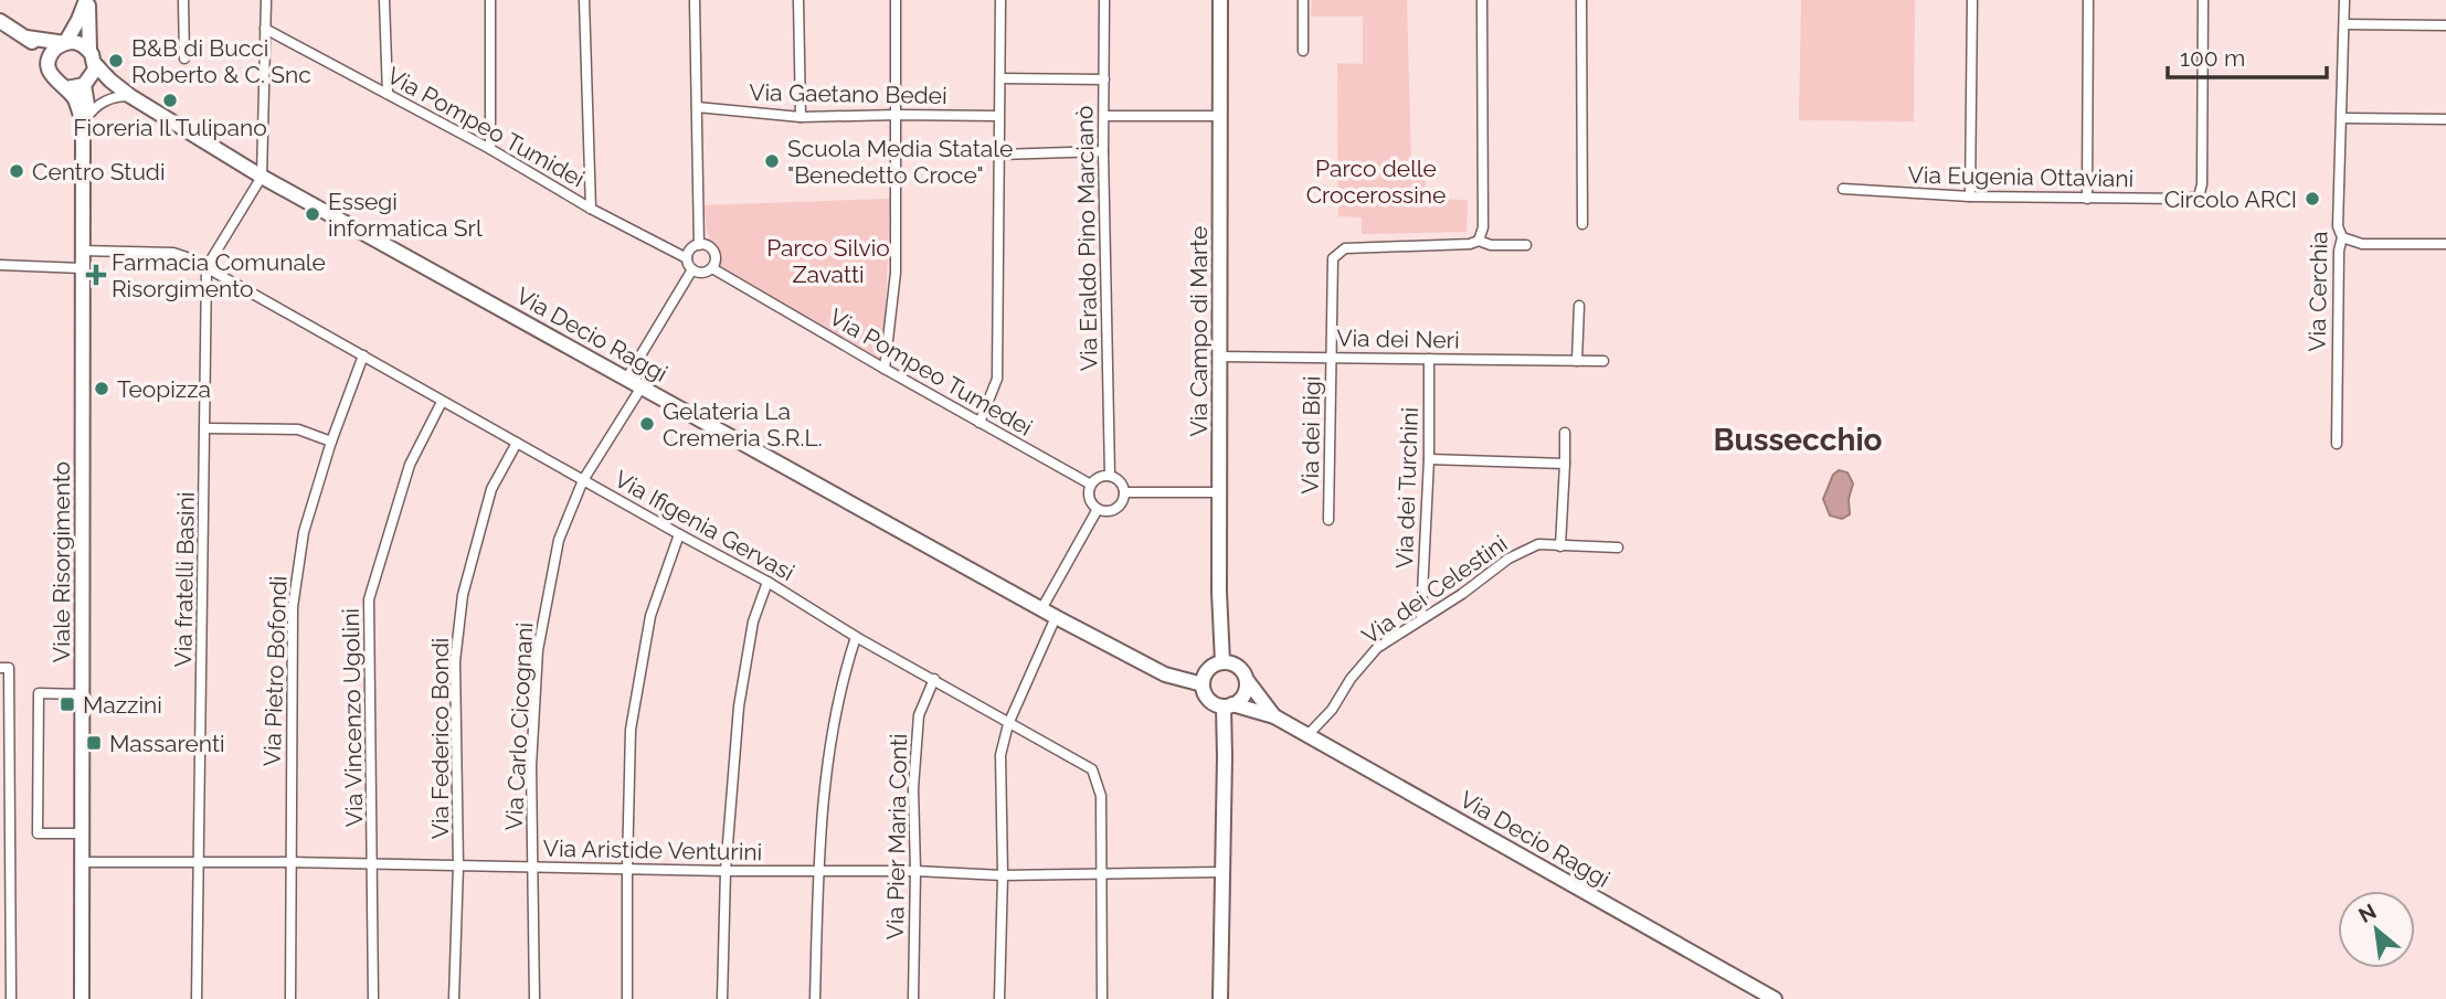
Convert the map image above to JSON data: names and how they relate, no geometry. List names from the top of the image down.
{
  "streets": {
    "main road": ["Via Campo di Marte", "Via Decio Raggi", "Viale Risorgimento"],
    "street": [
      "Via Gaetano Bedei",
      "Via Pompeo Tumidei",
      "Via Eugenia Ottaviani",
      "Via Eraldo Pino Marcianò",
      "Via Cerchia",
      "Via dei Neri",
      "Via Pompeo Tumedei",
      "Via dei Bigi",
      "Via dei Turchini",
      "Via Ifigenia Gervasi",
      "Via fratelli Basini",
      "Via dei Celestini",
      "Via Pietro Bofondi",
      "Via Vincenzo Ugolini",
      "Via Carlo Cicognani",
      "Via Federico Bondi",
      "Via Pier Maria Conti",
      "Via Aristide Venturini"
    ]
  },
  "crossings": [
    ["Via Pompeo Tumidei", "Via Pompeo Tumedei"],
    ["Via Eraldo Pino Marcianò", "Via Pompeo Tumedei"],
    ["Via Campo di Marte", "Via Decio Raggi"],
    ["Via Campo di Marte", "Via dei Neri"],
    ["Via Decio Raggi", "Viale Risorgimento"],
    ["Via Decio Raggi", "Via dei Celestini"],
    ["Via Decio Raggi", "Via Carlo Cicognani"],
    ["Via dei Neri", "Via dei Bigi"],
    ["Via dei Neri", "Via dei Turchini"],
    ["Via dei Turchini", "Via dei Celestini"],
    ["Via Ifigenia Gervasi", "Viale Risorgimento"],
    ["Via Ifigenia Gervasi", "Via fratelli Basini"],
    ["Via Ifigenia Gervasi", "Via Pietro Bofondi"],
    ["Via Ifigenia Gervasi", "Via Vincenzo Ugolini"],
    ["Via Ifigenia Gervasi", "Via Carlo Cicognani"],
    ["Via Ifigenia Gervasi", "Via Federico Bondi"],
    ["Via Ifigenia Gervasi", "Via Pier Maria Conti"],
    ["Via Ifigenia Gervasi", "Via Aristide Venturini"],
    ["Viale Risorgimento", "Via Aristide Venturini"],
    ["Via fratelli Basini", "Via Aristide Venturini"],
    ["Via Pietro Bofondi", "Via Aristide Venturini"],
    ["Via Vincenzo Ugolini", "Via Aristide Venturini"],
    ["Via Carlo Cicognani", "Via Aristide Venturini"],
    ["Via Federico Bondi", "Via Aristide Venturini"],
    ["Via Pier Maria Conti", "Via Aristide Venturini"]
  ],
  "districts": ["Bussecchio"],
  "parks": ["Parco delle Crocerossine", "Parco Silvio Zavatti"],
  "places": {
    "other": [
      "B&B di Bucci Roberto & C. Snc",
      "Fioreria Il Tulipano",
      "Scuola Media Statale \"Benedetto Croce\"",
      "Centro Studi",
      "Circolo ARCI",
      "Essegi informatica Srl",
      "Teopizza",
      "Gelateria La Cremeria S.R.L."
    ],
    "health": ["Farmacia Comunale Risorgimento"],
    "transit": ["Mazzini", "Massarenti"]
  },
  "scale_bar": "100 m",
  "north": "top left"
}
